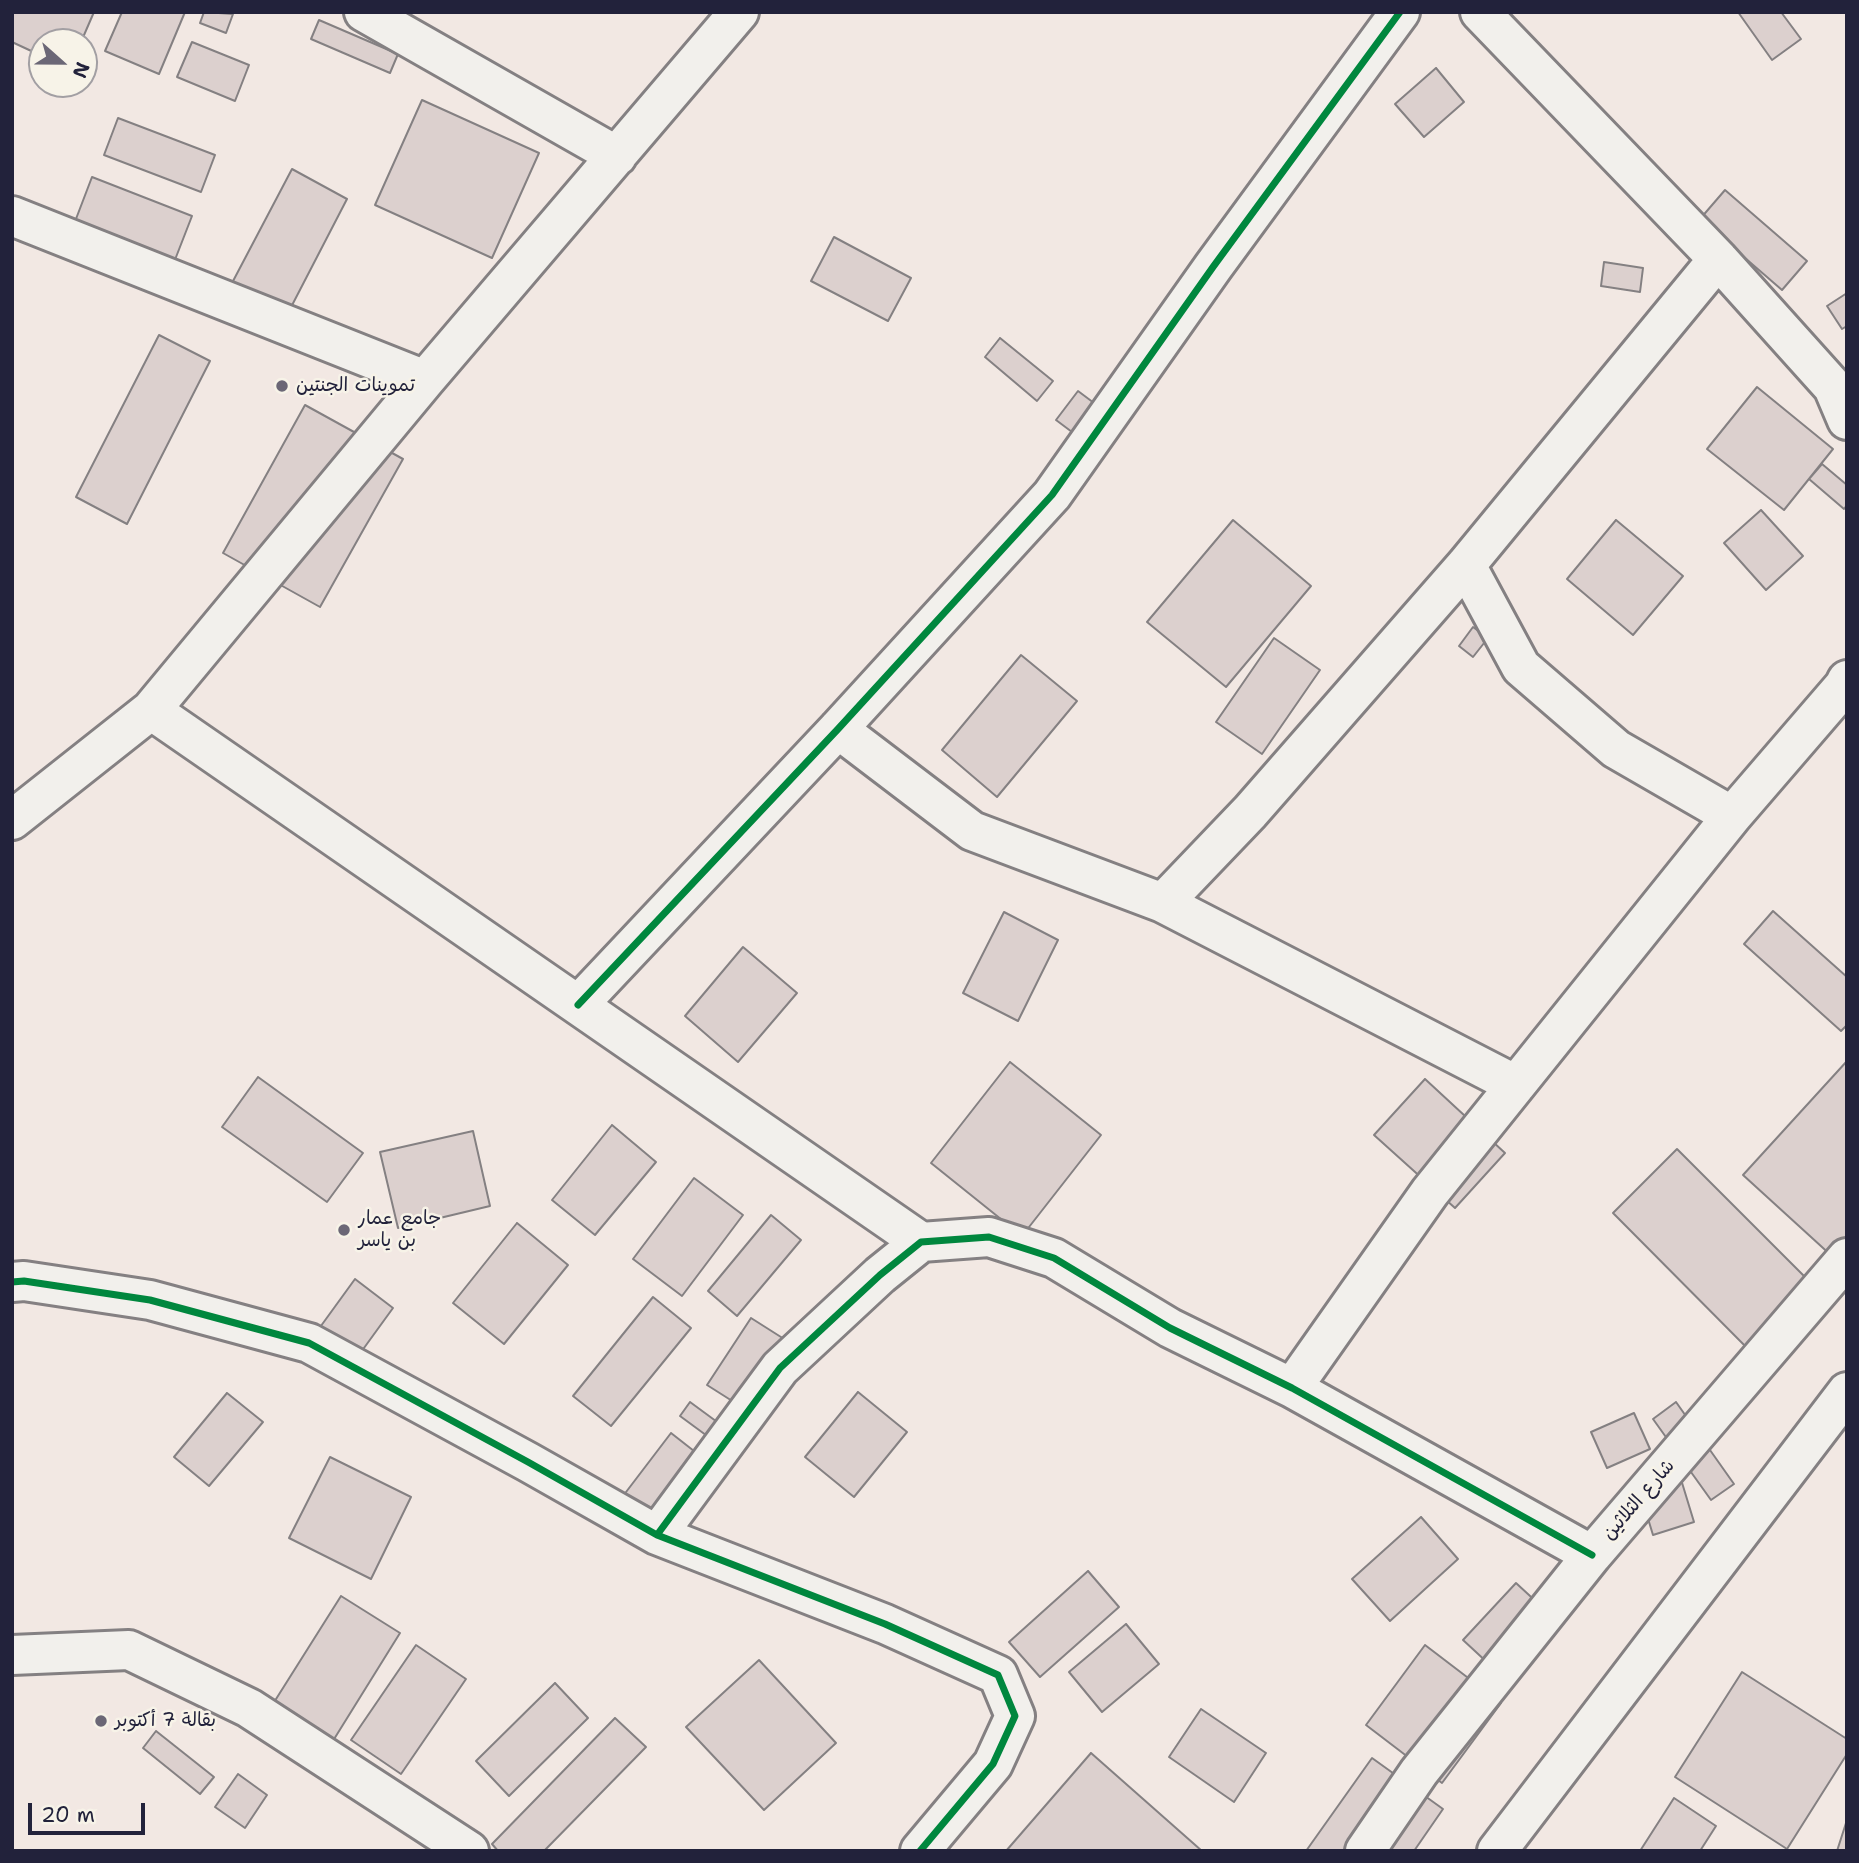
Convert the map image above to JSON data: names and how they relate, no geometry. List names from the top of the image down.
{
  "streets": {
    "street": ["شارع الثلاثين"]
  },
  "places": ["تموينات الجنتين", "جامع عمار بن ياسر", "بقالة 7 أكتوبر"],
  "scale_bar": "20 m",
  "north": "right"
}
